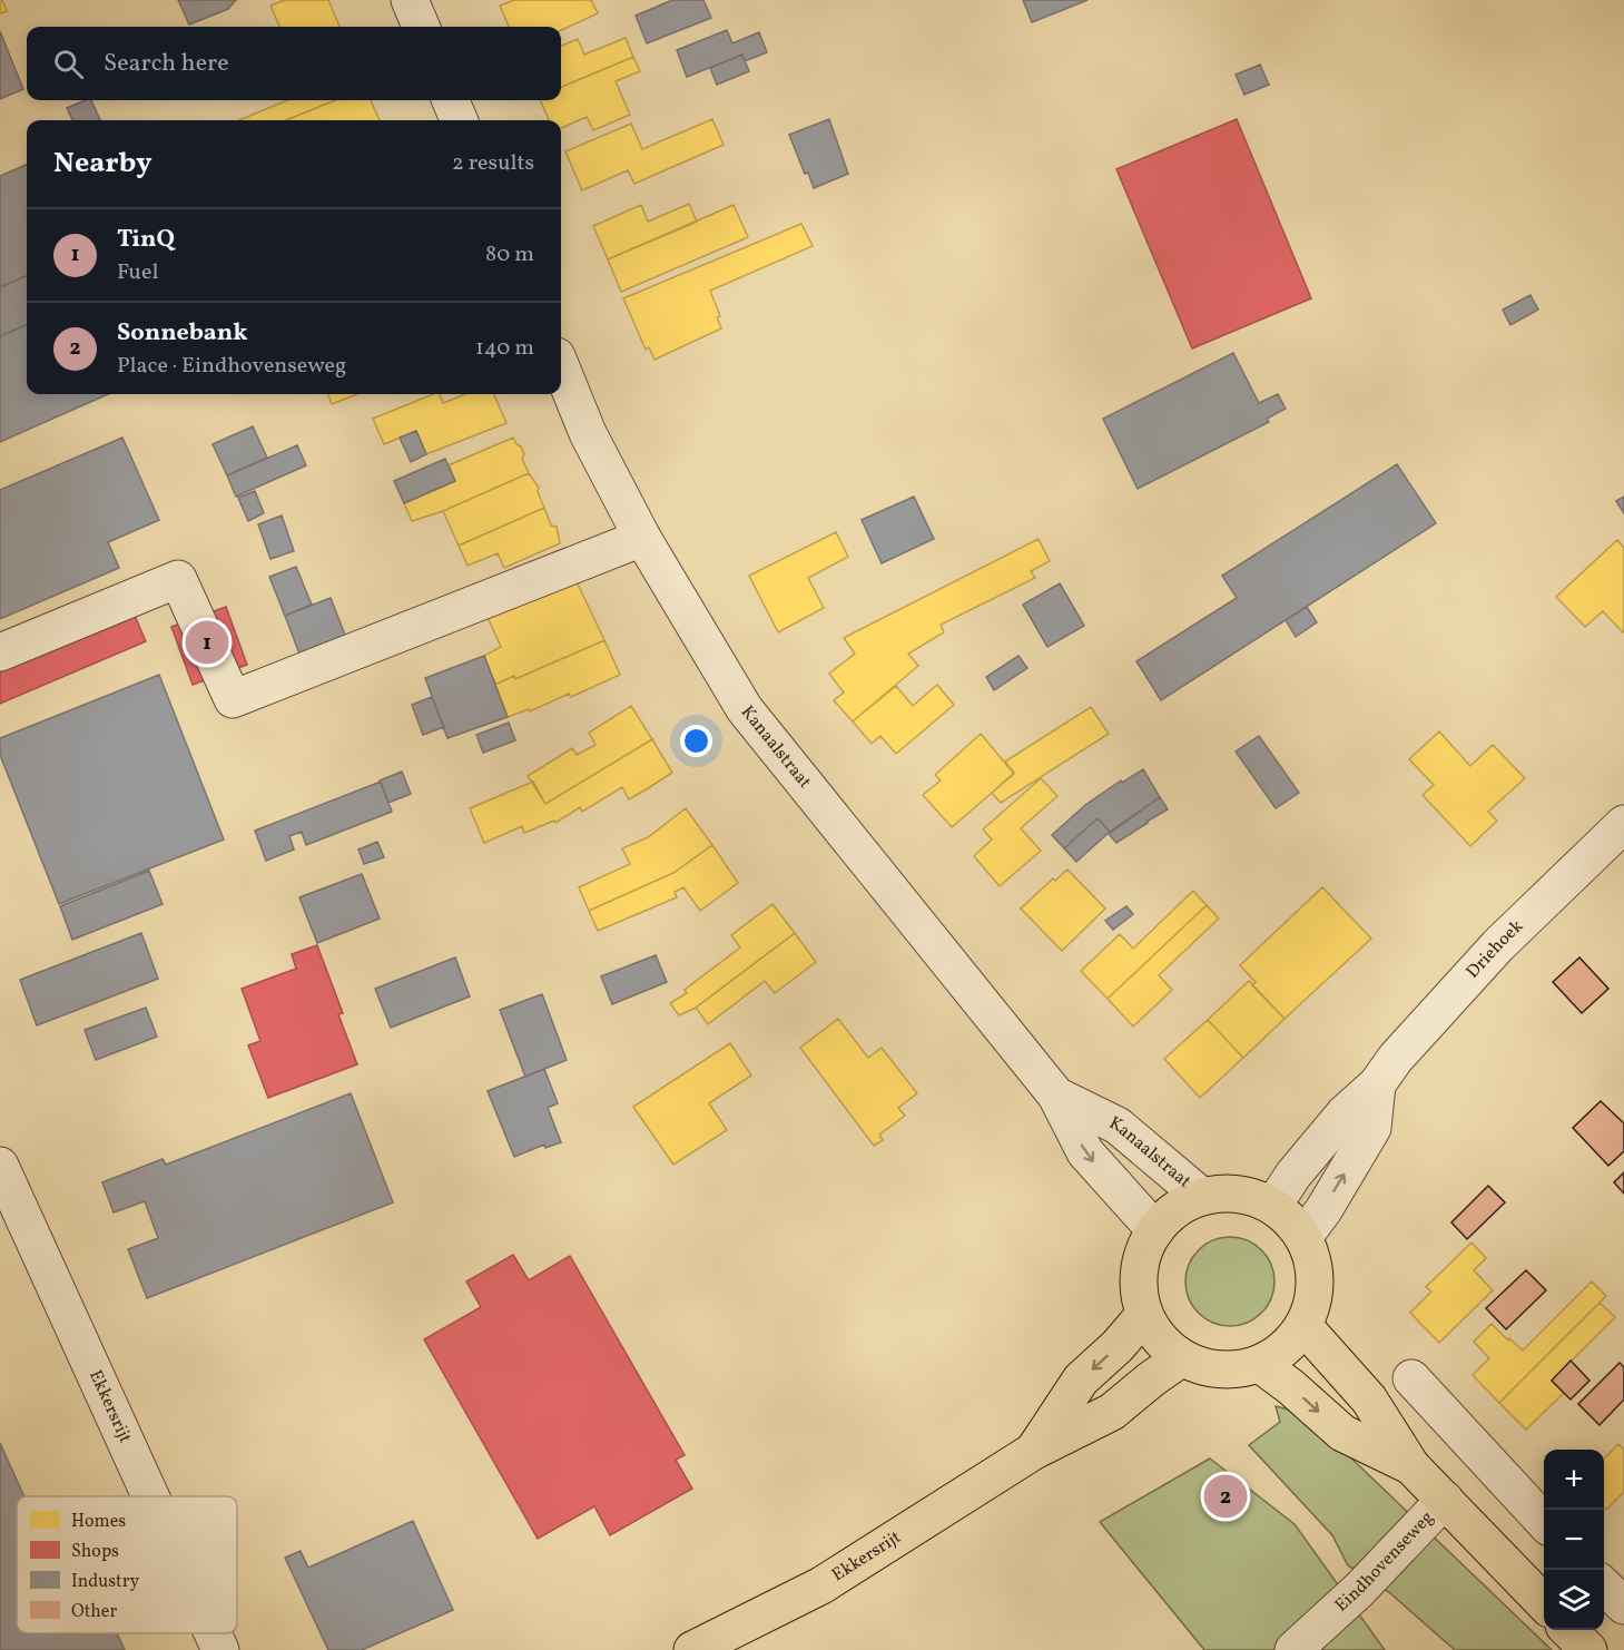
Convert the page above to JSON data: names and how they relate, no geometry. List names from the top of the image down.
{
  "streets": {
    "main road": ["Ekkersrijt", "Eindhovenseweg"],
    "street": ["Kanaalstraat", "Driehoek"]
  },
  "crossings": [
    ["Kanaalstraat", "Driehoek"],
    ["Kanaalstraat", "Ekkersrijt"],
    ["Kanaalstraat", "Eindhovenseweg"],
    ["Driehoek", "Ekkersrijt"],
    ["Driehoek", "Eindhovenseweg"],
    ["Ekkersrijt", "Eindhovenseweg"]
  ],
  "legend": [
    "Homes",
    "Shops",
    "Industry",
    "Other"
  ],
  "page": {
    "search": "Search here",
    "heading": ["Nearby", "2 results"],
    "list": [
      {
        "mark": "1",
        "name": "TinQ",
        "note": "Fuel",
        "value": "80 m"
      },
      {
        "mark": "2",
        "name": "Sonnebank",
        "note": "Place · Eindhovenseweg",
        "value": "140 m"
      }
    ],
    "pins": ["1", "2"],
    "map_buttons": ["+", "−"]
  }
}
